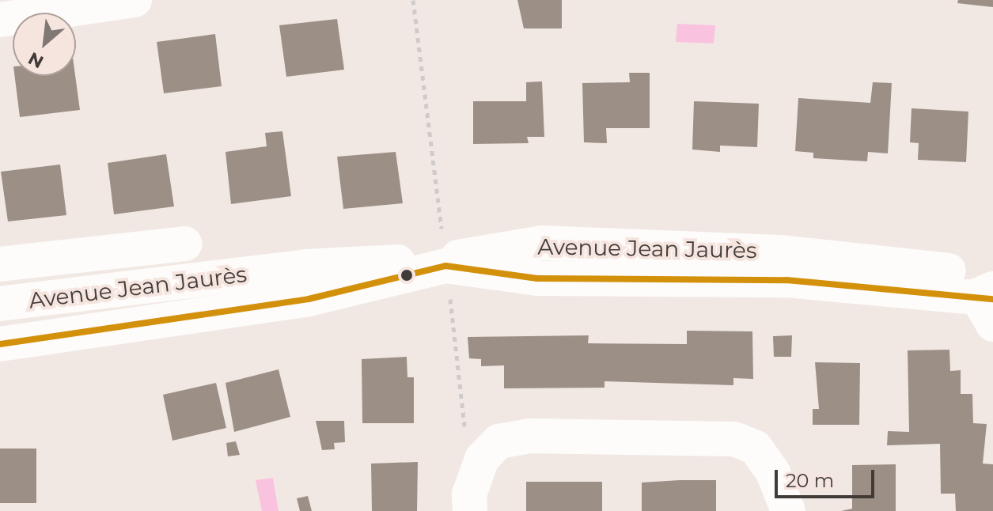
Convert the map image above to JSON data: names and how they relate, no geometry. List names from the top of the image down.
{
  "streets": {
    "main road": ["Avenue Jean Jaurès"]
  },
  "scale_bar": "20 m",
  "north": "bottom left"
}
